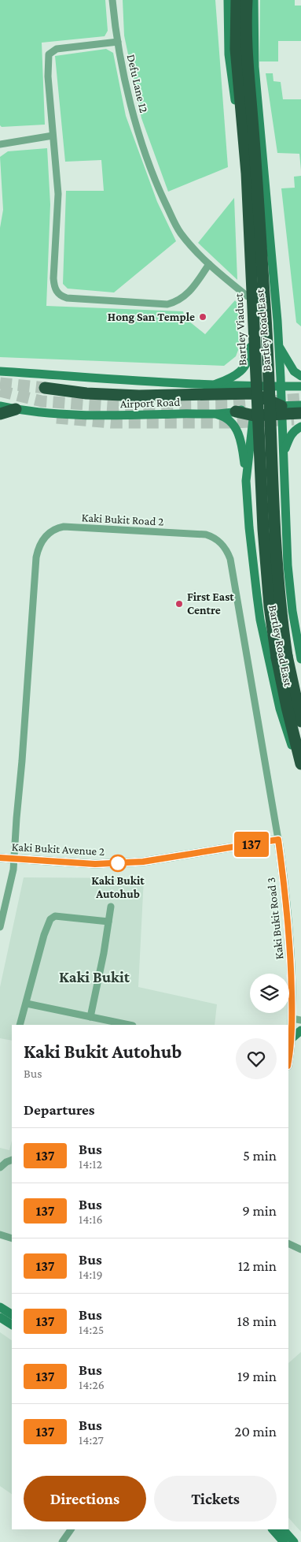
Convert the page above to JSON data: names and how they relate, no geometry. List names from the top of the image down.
{
  "streets": {
    "highway": ["Bartley Viaduct", "Bartley Road East"],
    "main road": ["Airport Road", "Kaki Bukit Avenue 2", "Kaki Bukit Road 3"],
    "street": ["Defu Lane 12", "Kaki Bukit Road 2"]
  },
  "crossings": [
    ["Defu Lane 12", "Bartley Road East"],
    ["Bartley Viaduct", "Bartley Road East"],
    ["Bartley Road East", "Airport Road"],
    ["Kaki Bukit Road 2", "Kaki Bukit Avenue 2"],
    ["Kaki Bukit Road 2", "Kaki Bukit Road 3"],
    ["Kaki Bukit Avenue 2", "Kaki Bukit Road 3"]
  ],
  "districts": ["Kaki Bukit"],
  "places": ["Hong San Temple", "First East Centre", "Kaki Bukit Autohub"],
  "lines": ["bus line 137"],
  "page": {
    "on_map": "137",
    "heading": [
      ["Kaki Bukit Autohub", "Bus"],
      "Departures"
    ],
    "list": [
      {
        "mark": "137",
        "name": "Bus",
        "note": "14:12",
        "value": "5 min"
      },
      {
        "mark": "137",
        "name": "Bus",
        "note": "14:16",
        "value": "9 min"
      },
      {
        "mark": "137",
        "name": "Bus",
        "note": "14:19",
        "value": "12 min"
      },
      {
        "mark": "137",
        "name": "Bus",
        "note": "14:25",
        "value": "18 min"
      },
      {
        "mark": "137",
        "name": "Bus",
        "note": "14:26",
        "value": "19 min"
      },
      {
        "mark": "137",
        "name": "Bus",
        "note": "14:27",
        "value": "20 min"
      }
    ],
    "buttons": ["Directions", "Tickets"]
  }
}
